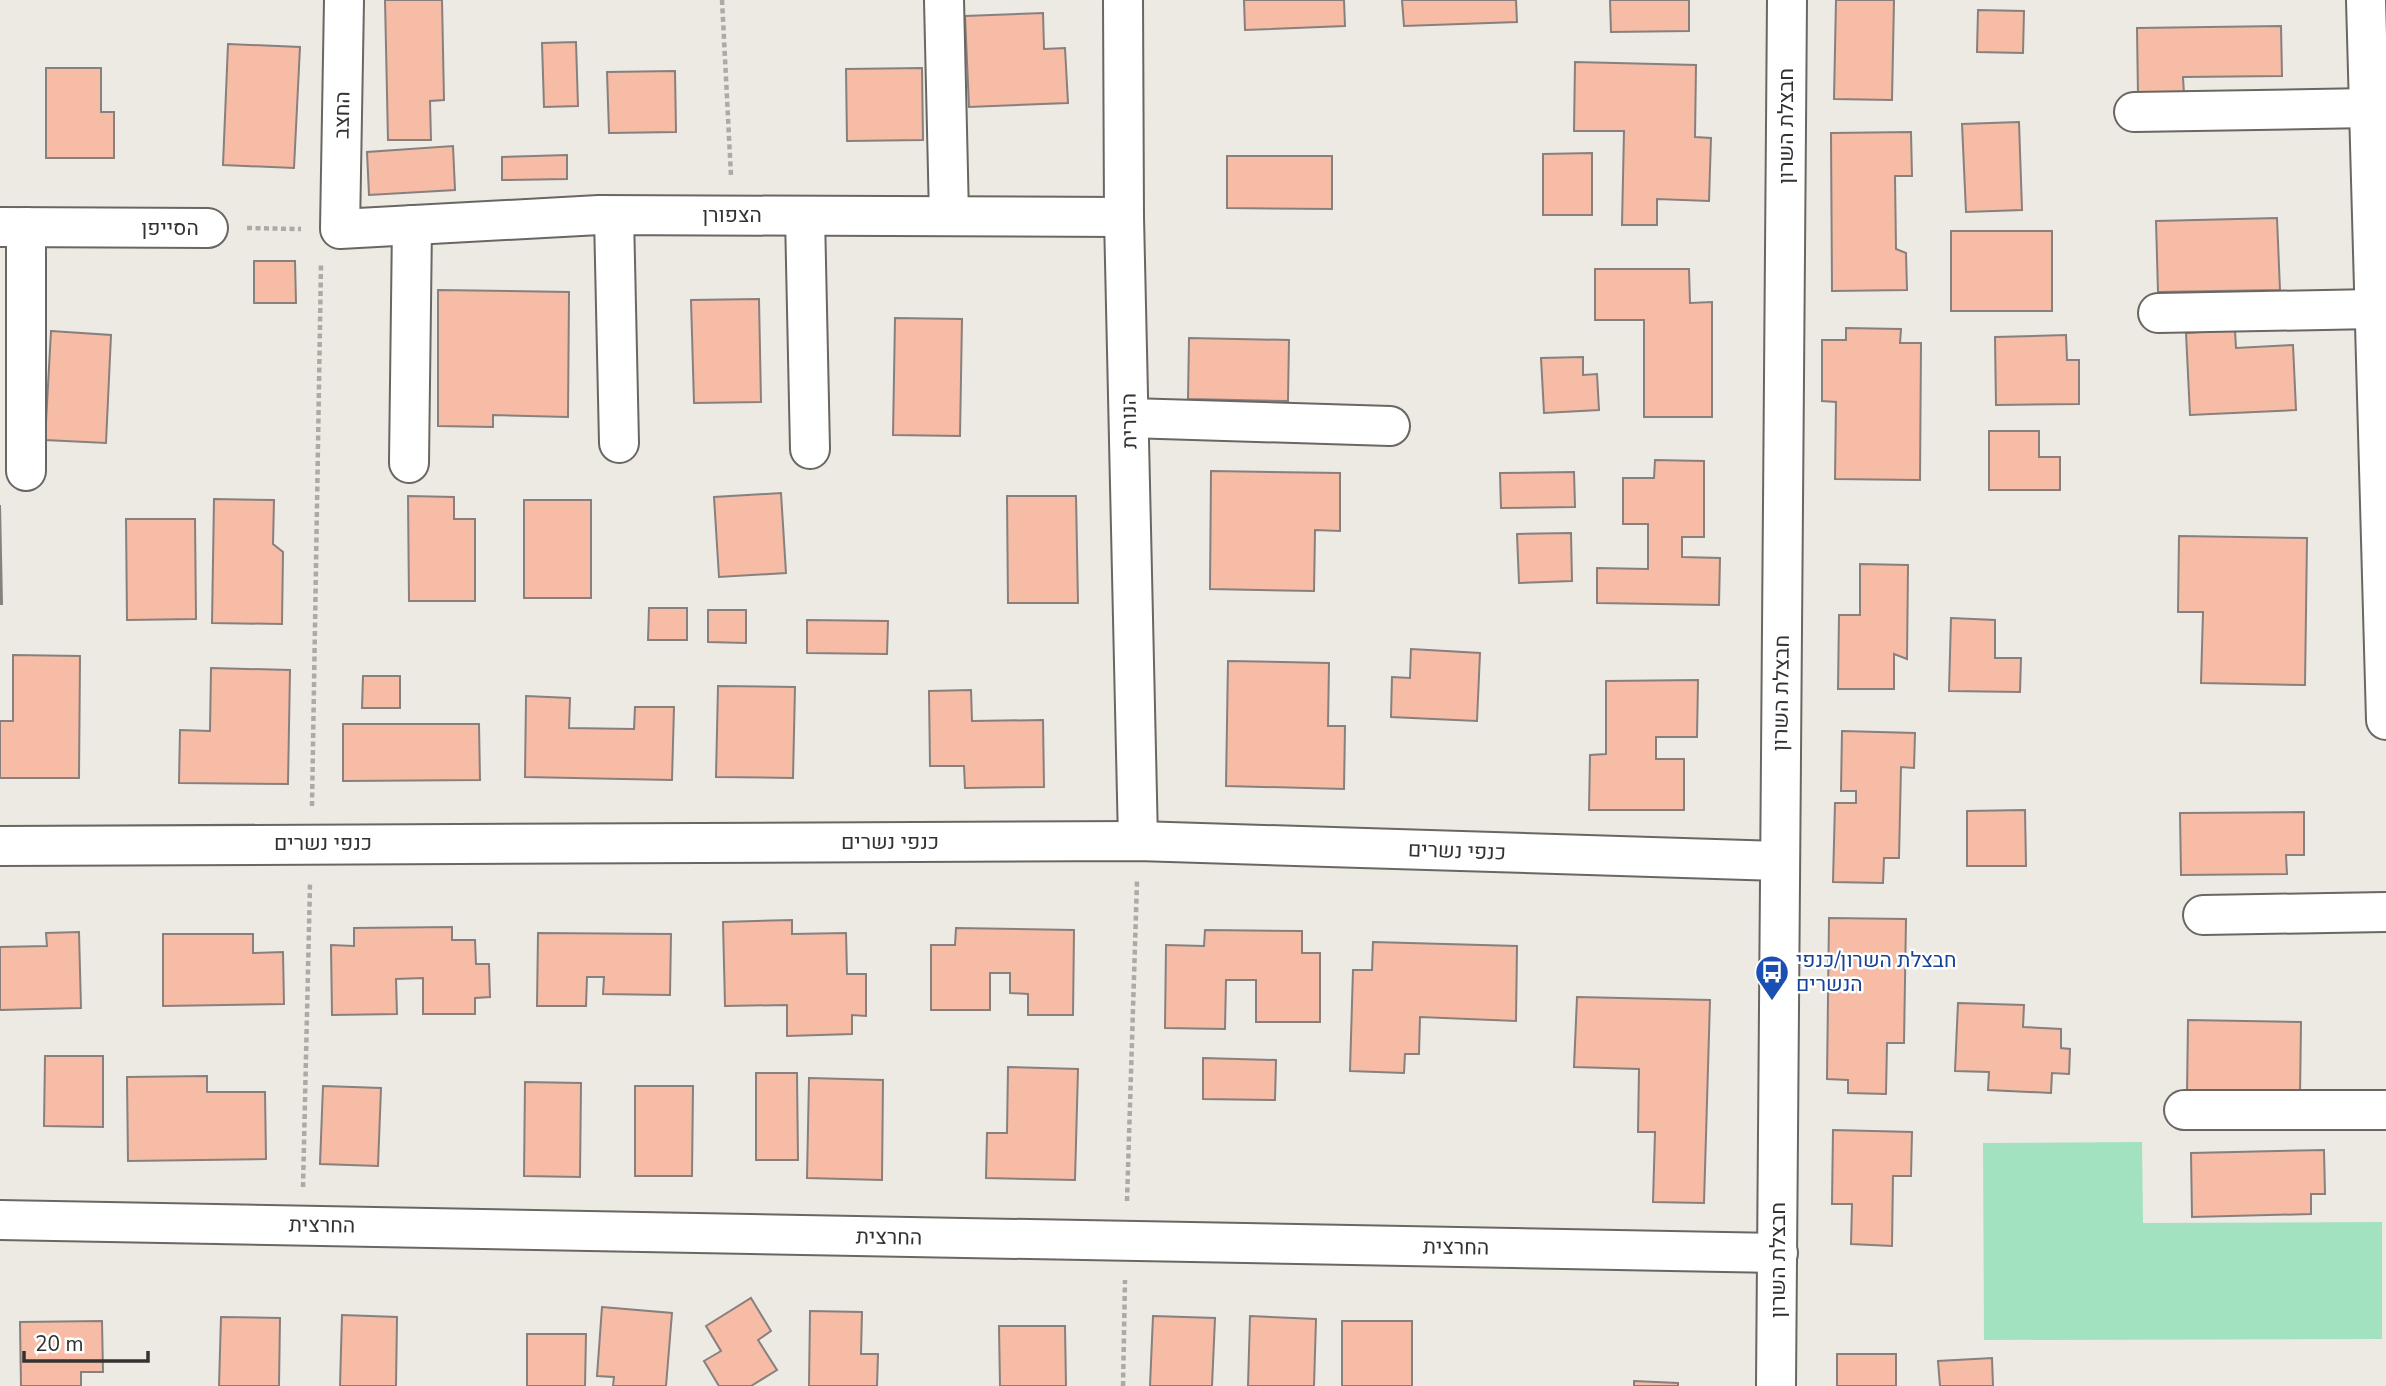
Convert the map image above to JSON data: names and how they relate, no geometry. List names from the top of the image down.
{
  "streets": {
    "street": [
      "החצב",
      "חבצלת השרון",
      "הצפורן",
      "הסייפן",
      "הנורית",
      "כנפי נשרים",
      "החרצית"
    ]
  },
  "crossings": [
    ["החצב", "הצפורן"],
    ["החצב", "הסייפן"],
    ["חבצלת השרון", "כנפי נשרים"],
    ["חבצלת השרון", "החרצית"],
    ["הצפורן", "הסייפן"],
    ["הצפורן", "הנורית"],
    ["הנורית", "כנפי נשרים"]
  ],
  "places": {
    "bus stop": ["חבצלת השרון/כנפי הנשרים"]
  },
  "scale_bar": "20 m"
}
